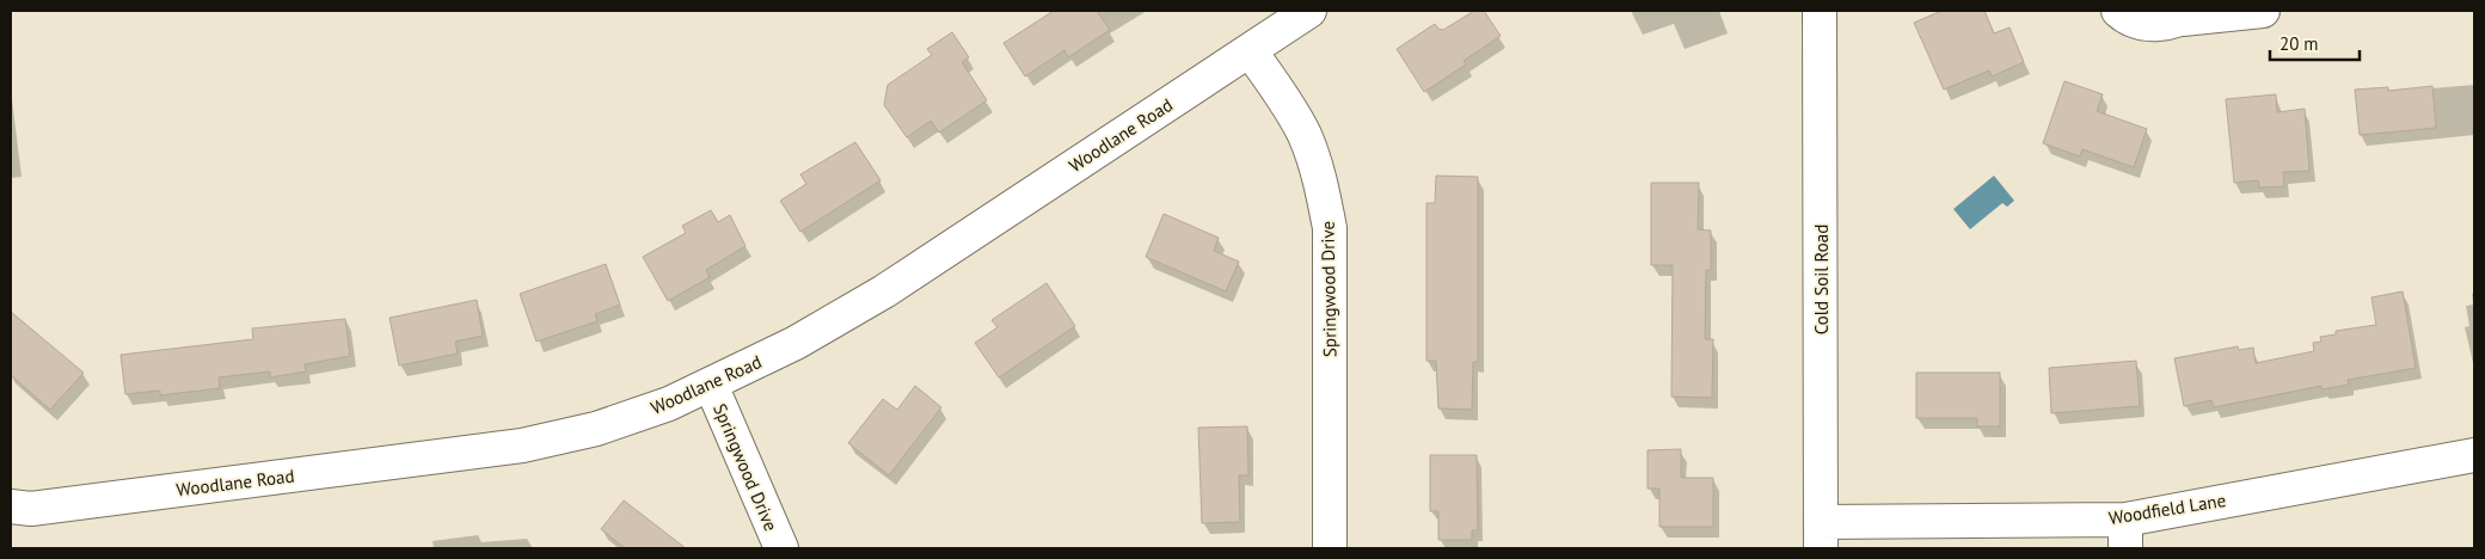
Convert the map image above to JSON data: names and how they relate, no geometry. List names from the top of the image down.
{
  "streets": {
    "street": [
      "Woodlane Road",
      "Cold Soil Road",
      "Springwood Drive",
      "Woodfield Lane"
    ]
  },
  "crossings": [
    ["Woodlane Road", "Springwood Drive"],
    ["Cold Soil Road", "Woodfield Lane"]
  ],
  "scale_bar": "20 m"
}
